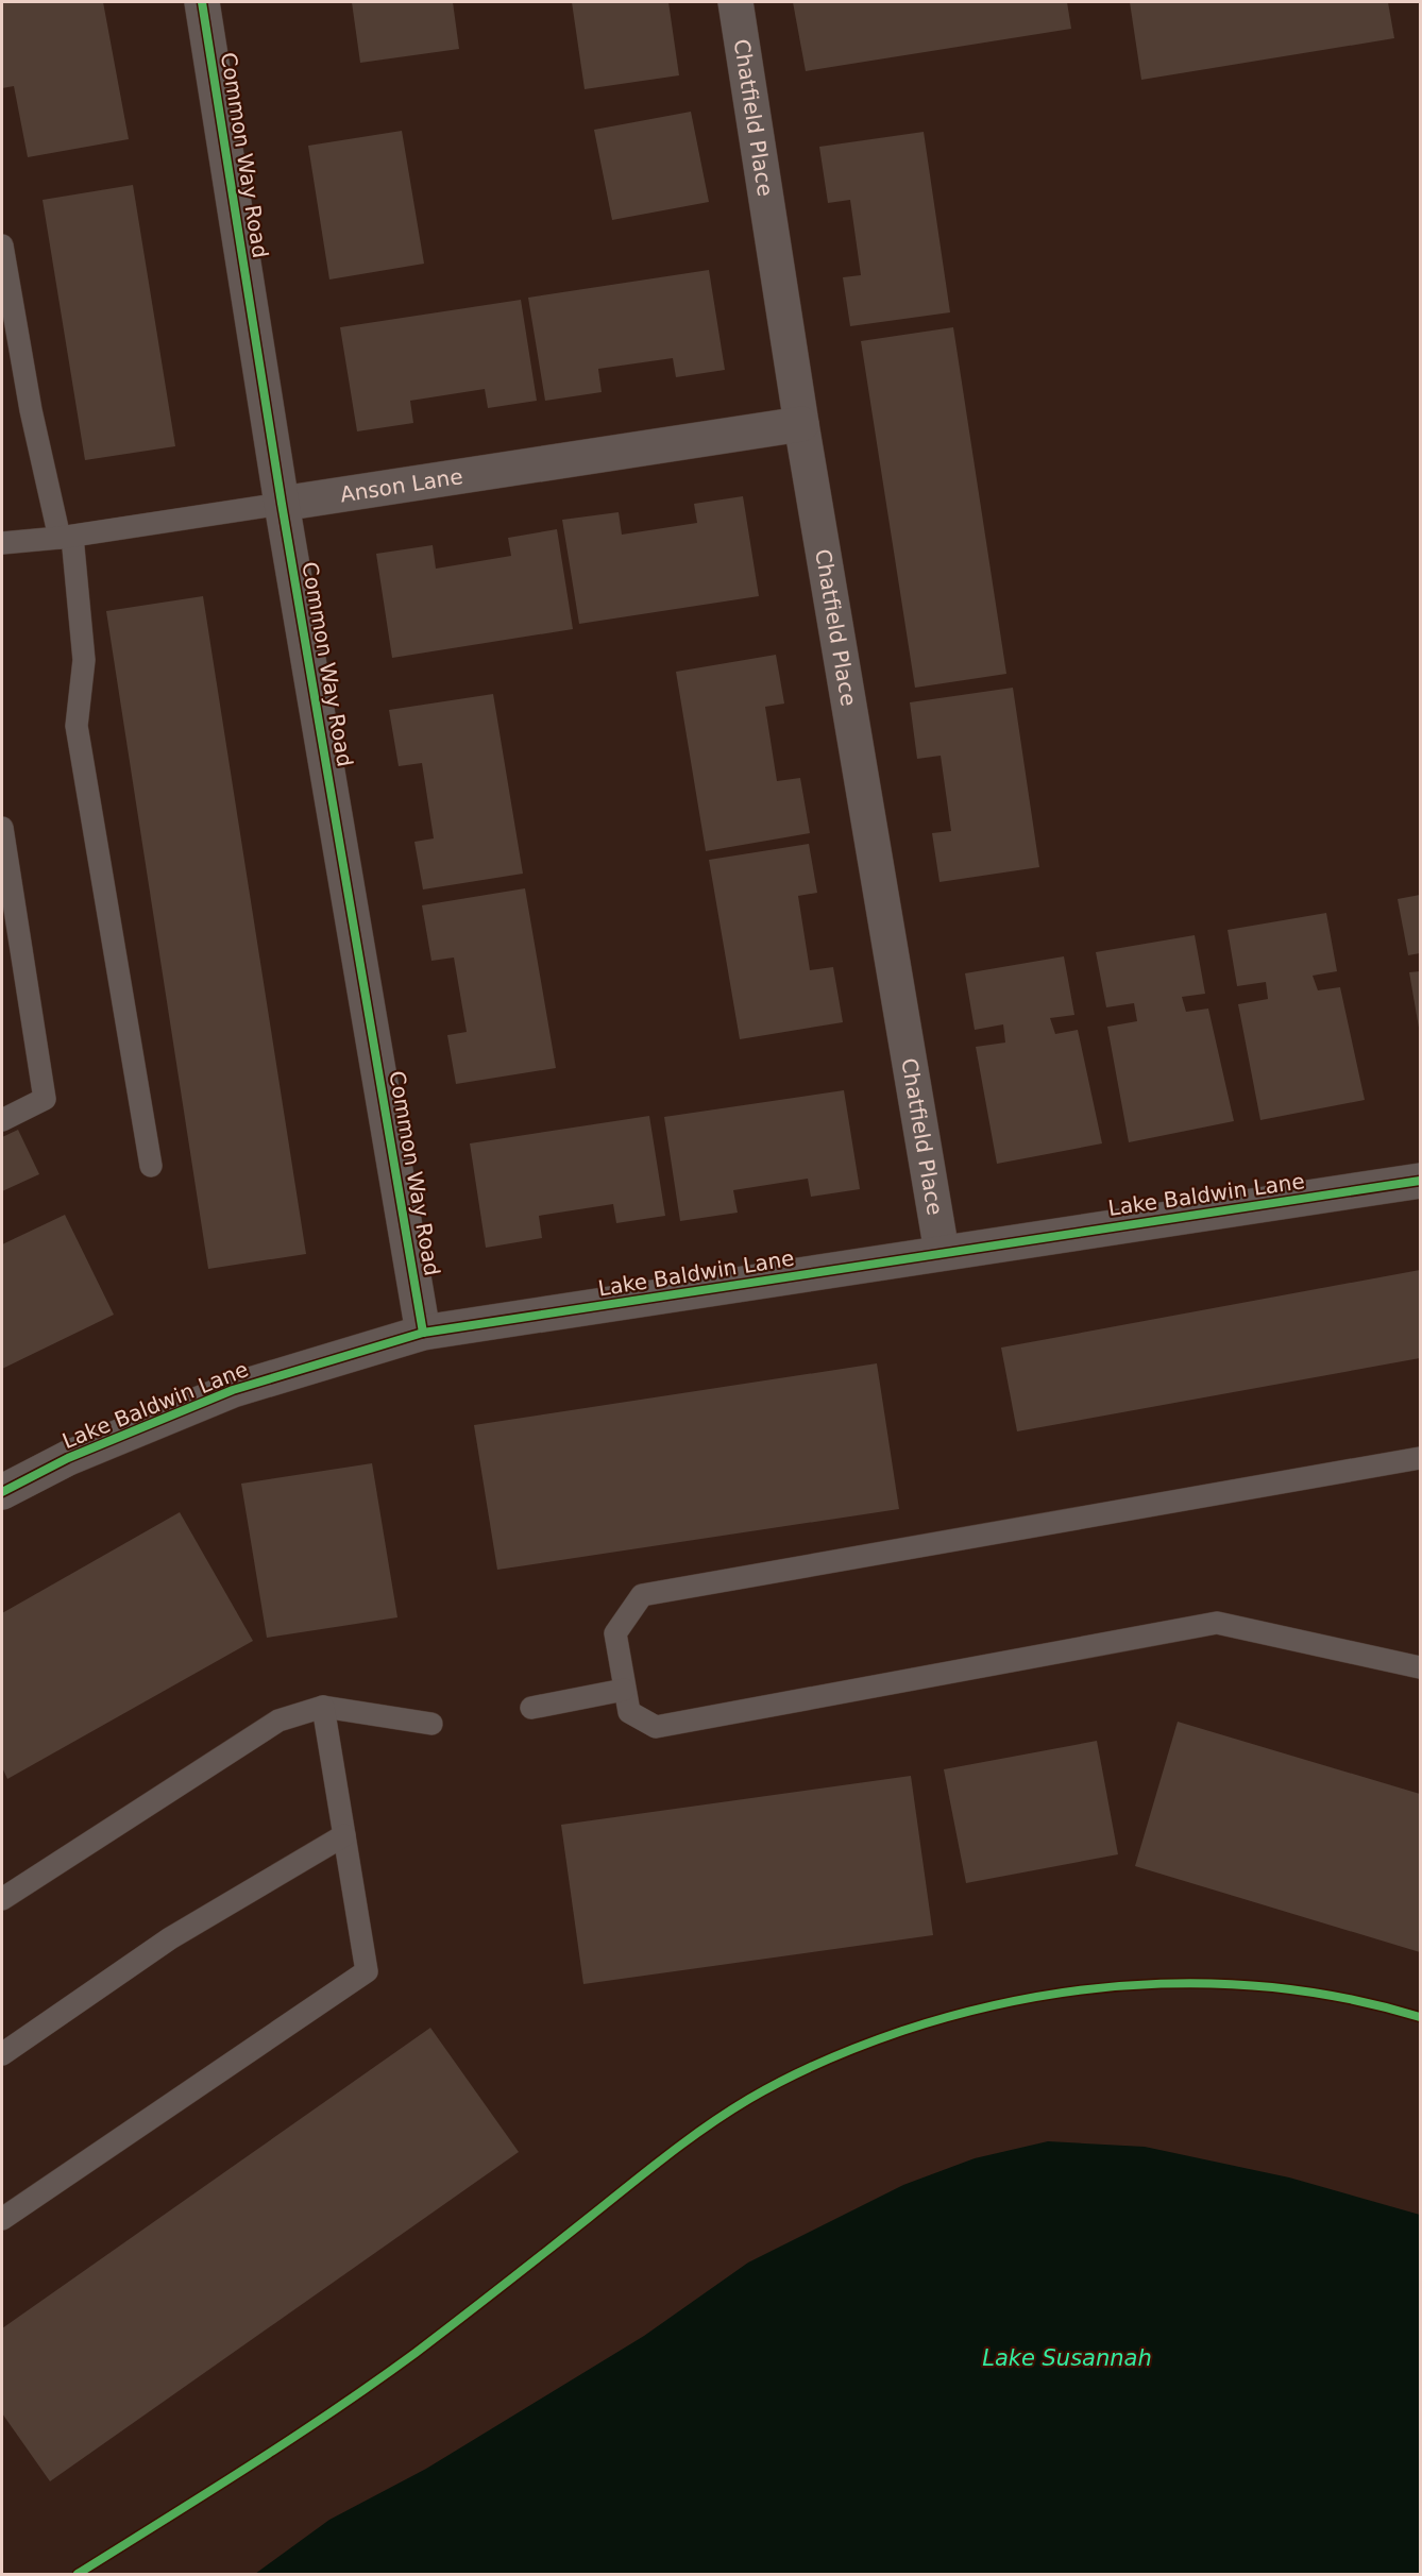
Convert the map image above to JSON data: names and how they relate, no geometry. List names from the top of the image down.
{
  "streets": {
    "street": [
      "Chatfield Place",
      "Common Way Road",
      "Anson Lane",
      "Lake Baldwin Lane"
    ]
  },
  "crossings": [
    ["Chatfield Place", "Anson Lane"],
    ["Chatfield Place", "Lake Baldwin Lane"],
    ["Common Way Road", "Anson Lane"],
    ["Common Way Road", "Lake Baldwin Lane"]
  ],
  "water": ["Lake Susannah"]
}
